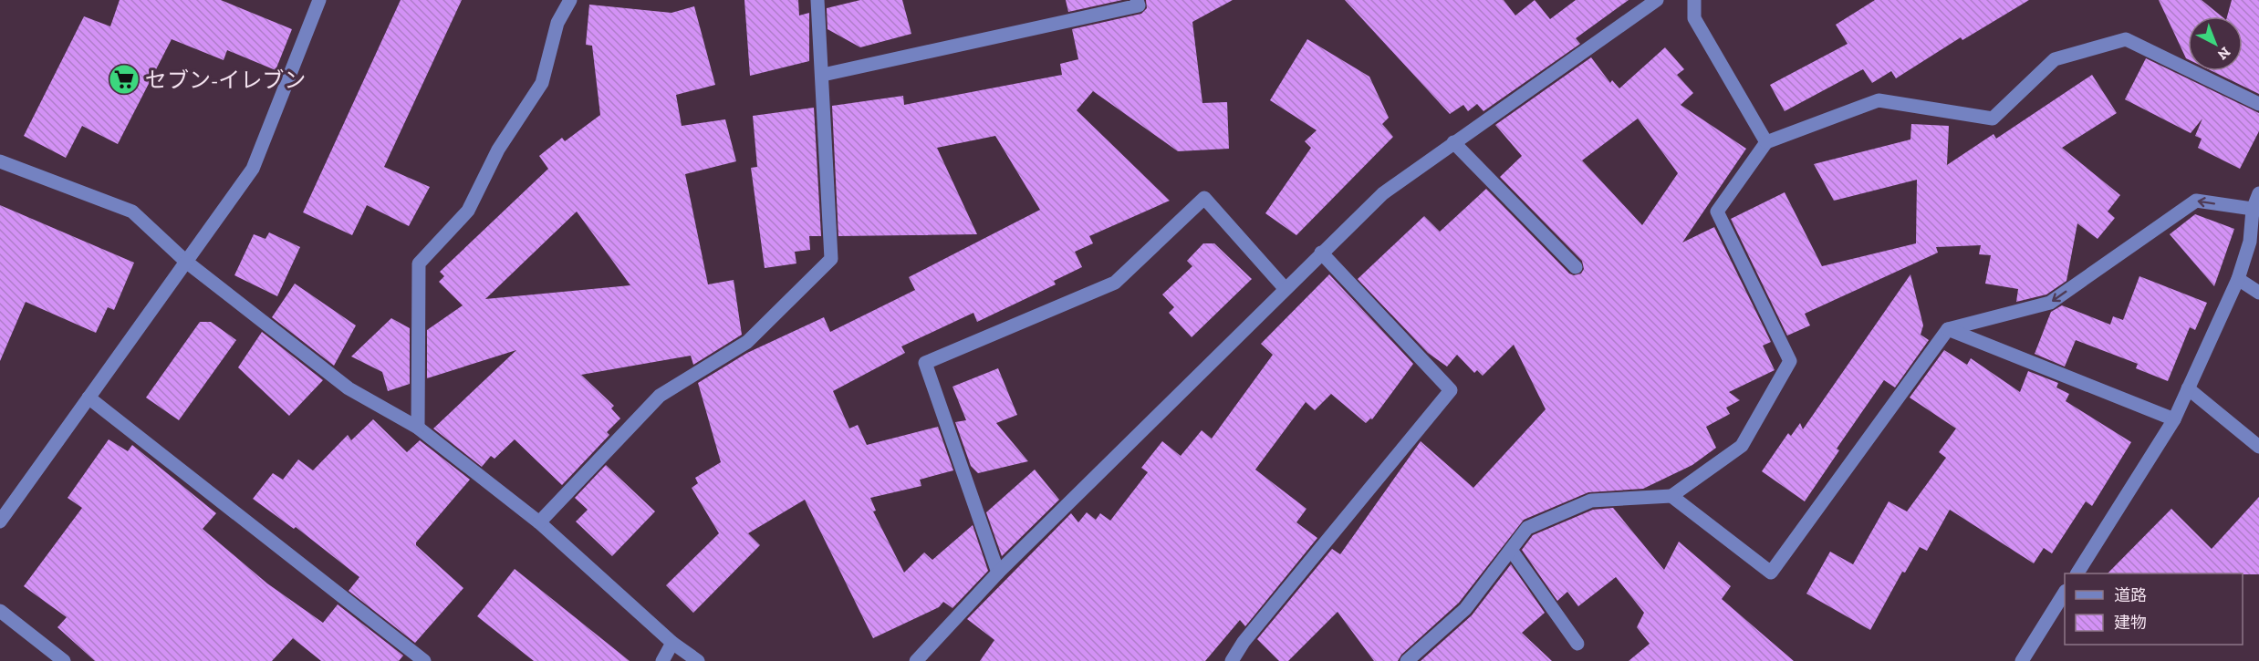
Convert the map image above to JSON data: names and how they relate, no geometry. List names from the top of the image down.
{
  "places": {
    "supermarket": ["セブン-イレブン"]
  },
  "legend": ["道路", "建物"],
  "north": "bottom right"
}
